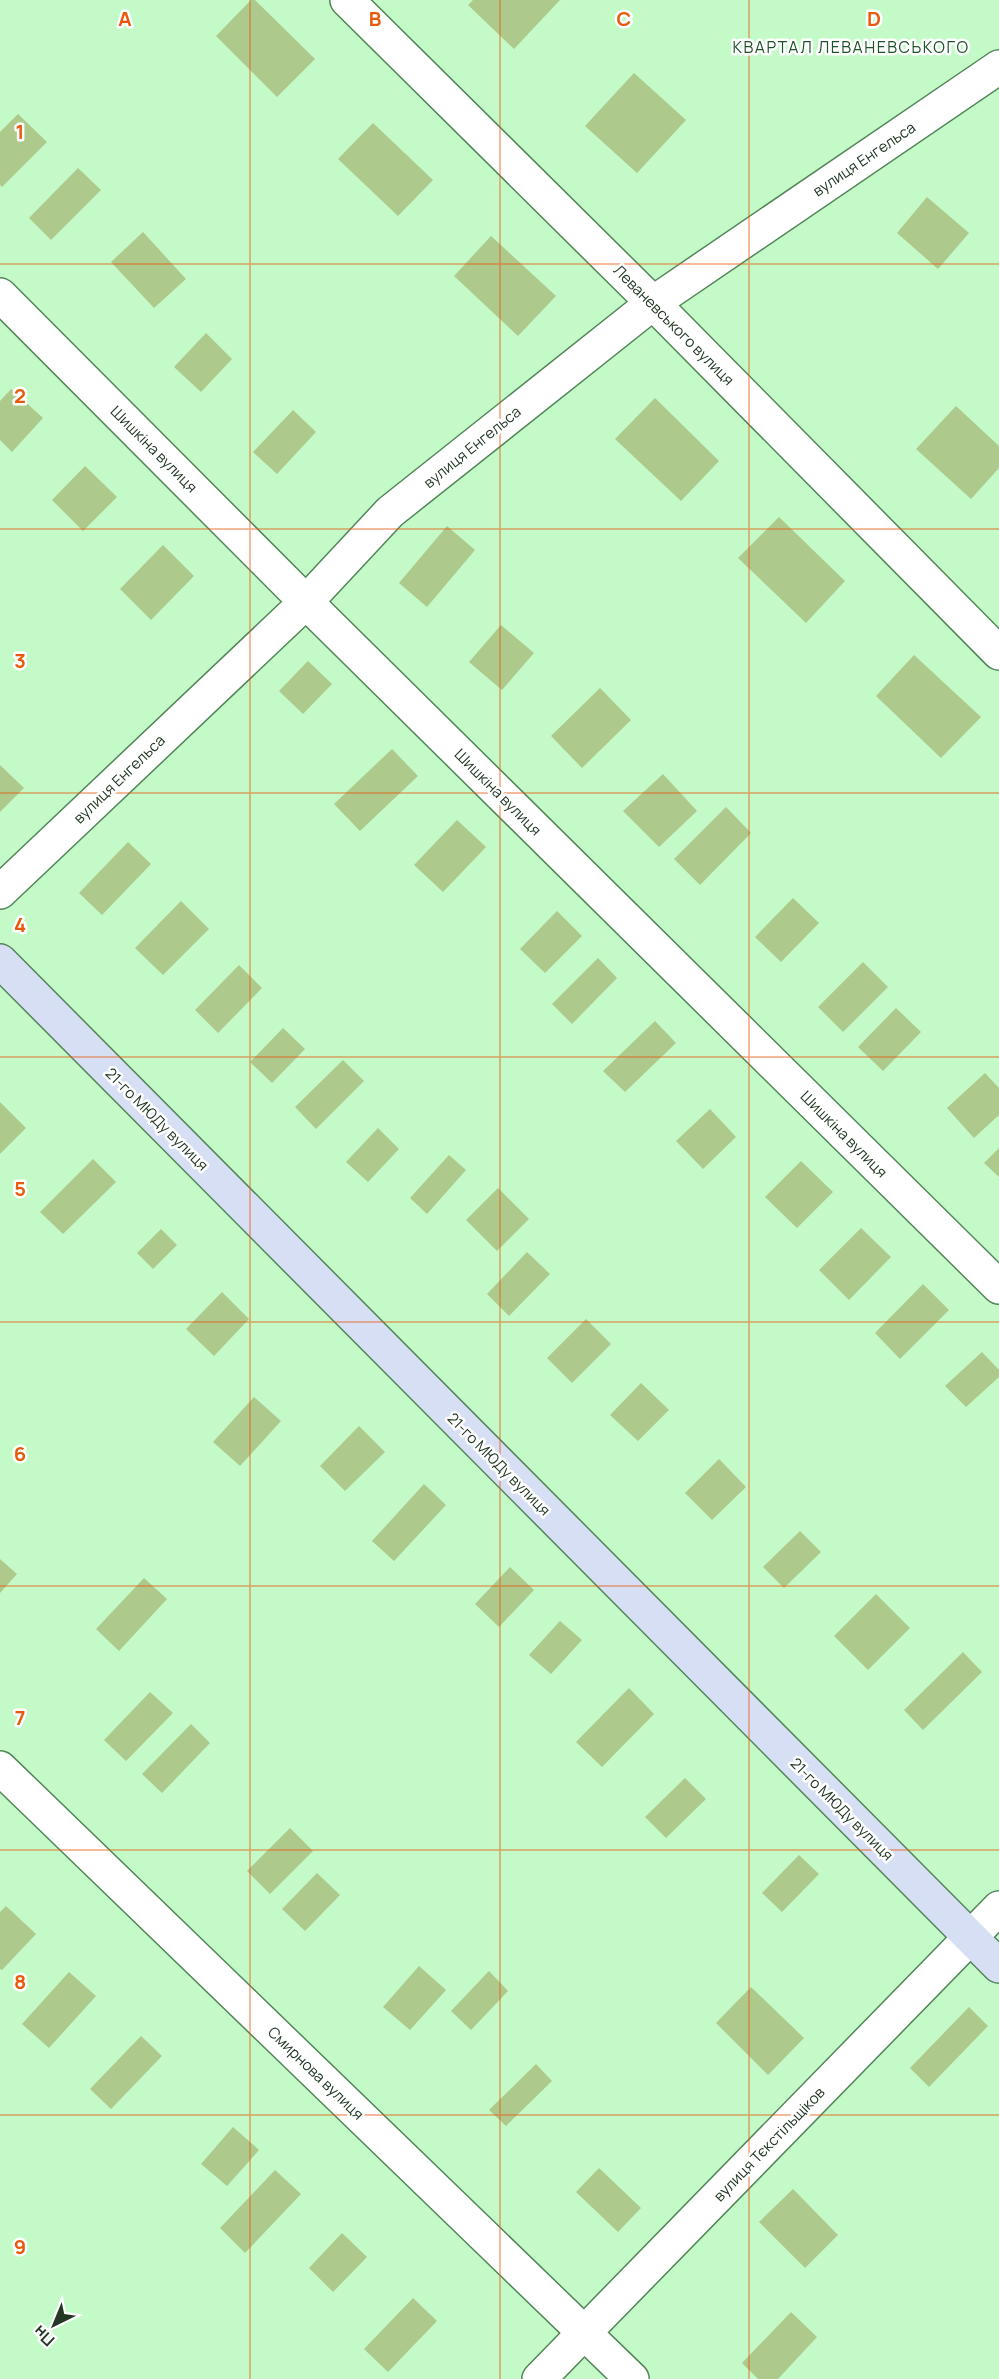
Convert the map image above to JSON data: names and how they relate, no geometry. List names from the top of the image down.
{
  "streets": {
    "street": [
      "вулиця Енгельса",
      "Леваневського вулиця",
      "Шишкіна вулиця",
      "21-го МЮДу вулиця",
      "Смирнова вулиця",
      "вулиця Тєкстільщіков"
    ]
  },
  "crossings": [
    ["вулиця Енгельса", "Леваневського вулиця"],
    ["вулиця Енгельса", "Шишкіна вулиця"],
    ["21-го МЮДу вулиця", "вулиця Тєкстільщіков"],
    ["Смирнова вулиця", "вулиця Тєкстільщіков"]
  ],
  "districts": ["КВАРТАЛ ЛЕВАНЕВСЬКОГО"],
  "north": "bottom left",
  "grid": {
    "columns": [
      "A",
      "B",
      "C",
      "D"
    ],
    "rows": [
      "1",
      "2",
      "3",
      "4",
      "5",
      "6",
      "7",
      "8",
      "9"
    ]
  }
}
